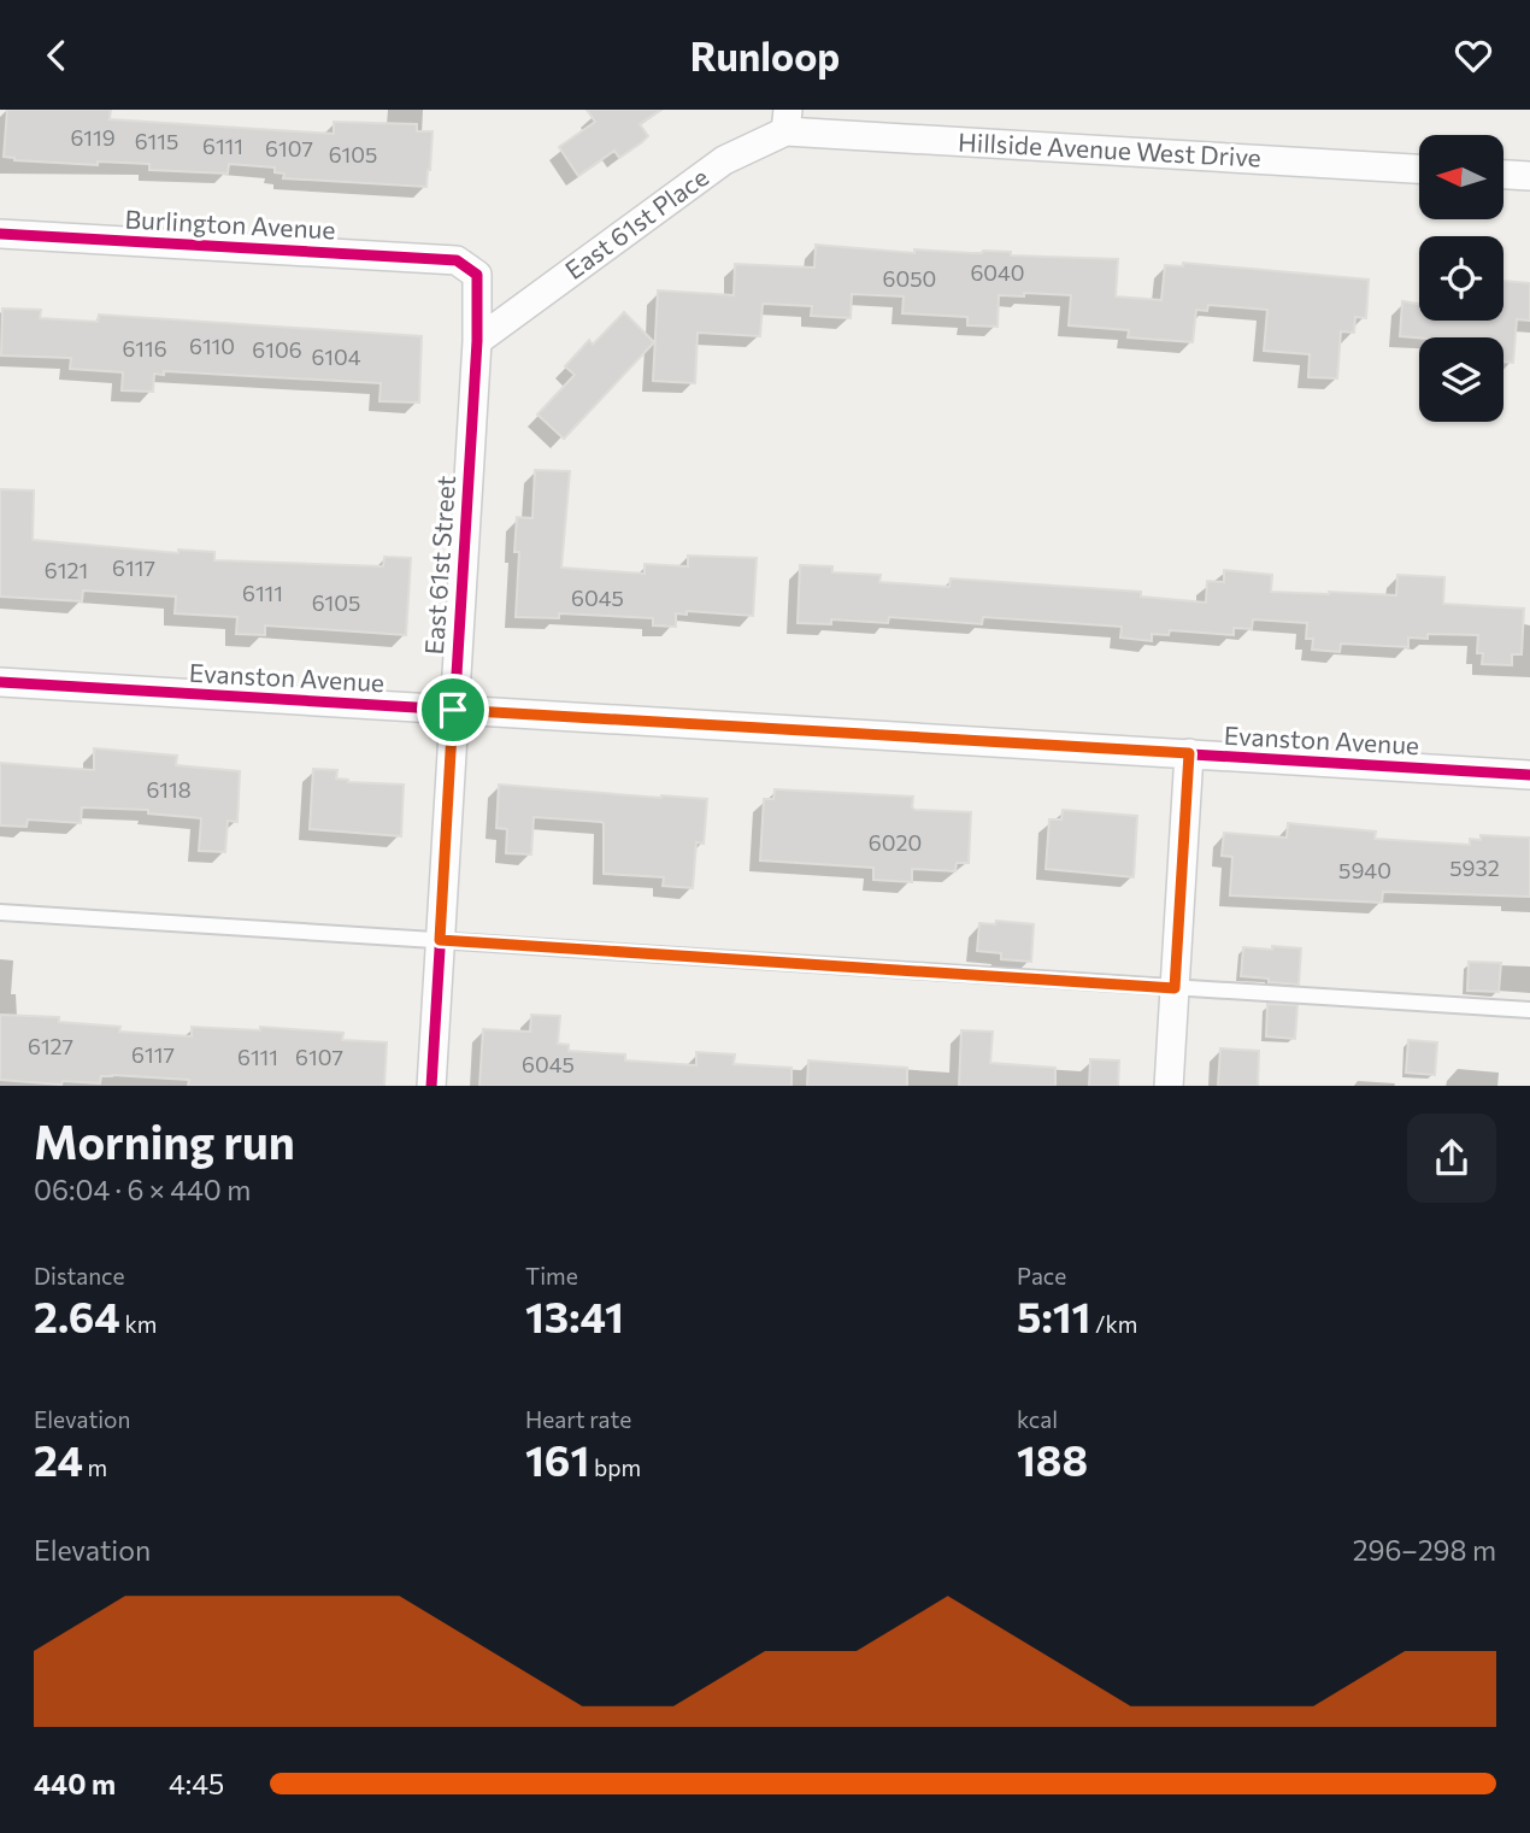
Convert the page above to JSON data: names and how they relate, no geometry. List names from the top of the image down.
{
  "streets": {
    "street": [
      "Hillside Avenue West Drive",
      "East 61st Place",
      "Burlington Avenue",
      "East 61st Street",
      "Evanston Avenue"
    ]
  },
  "crossings": [
    ["Hillside Avenue West Drive", "East 61st Place"],
    ["East 61st Place", "East 61st Street"],
    ["Burlington Avenue", "East 61st Street"],
    ["East 61st Street", "Evanston Avenue"]
  ],
  "house_numbers": [
    "6119",
    "6115",
    "6111",
    "6107",
    "6105",
    "6040",
    "6050",
    "6110",
    "6116",
    "6106",
    "6104",
    "6117",
    "6121",
    "6111",
    "6045",
    "6105",
    "6118",
    "6020",
    "5932",
    "5940",
    "6127",
    "6117",
    "6111",
    "6107",
    "6045"
  ],
  "north": "left",
  "page": {
    "header": "Runloop",
    "heading": ["Morning run", "06:04 · 6 × 440 m"],
    "stats": [
      ["Distance", "2.64 km"],
      ["Time", "13:41"],
      ["Pace", "5:11 /km"],
      ["Elevation", "24 m"],
      ["Heart rate", "161 bpm"],
      ["kcal", "188"]
    ],
    "chart": ["Elevation", "296–298 m"],
    "list": [
      {
        "name": "440 m",
        "note": "4:45"
      }
    ]
  }
}
